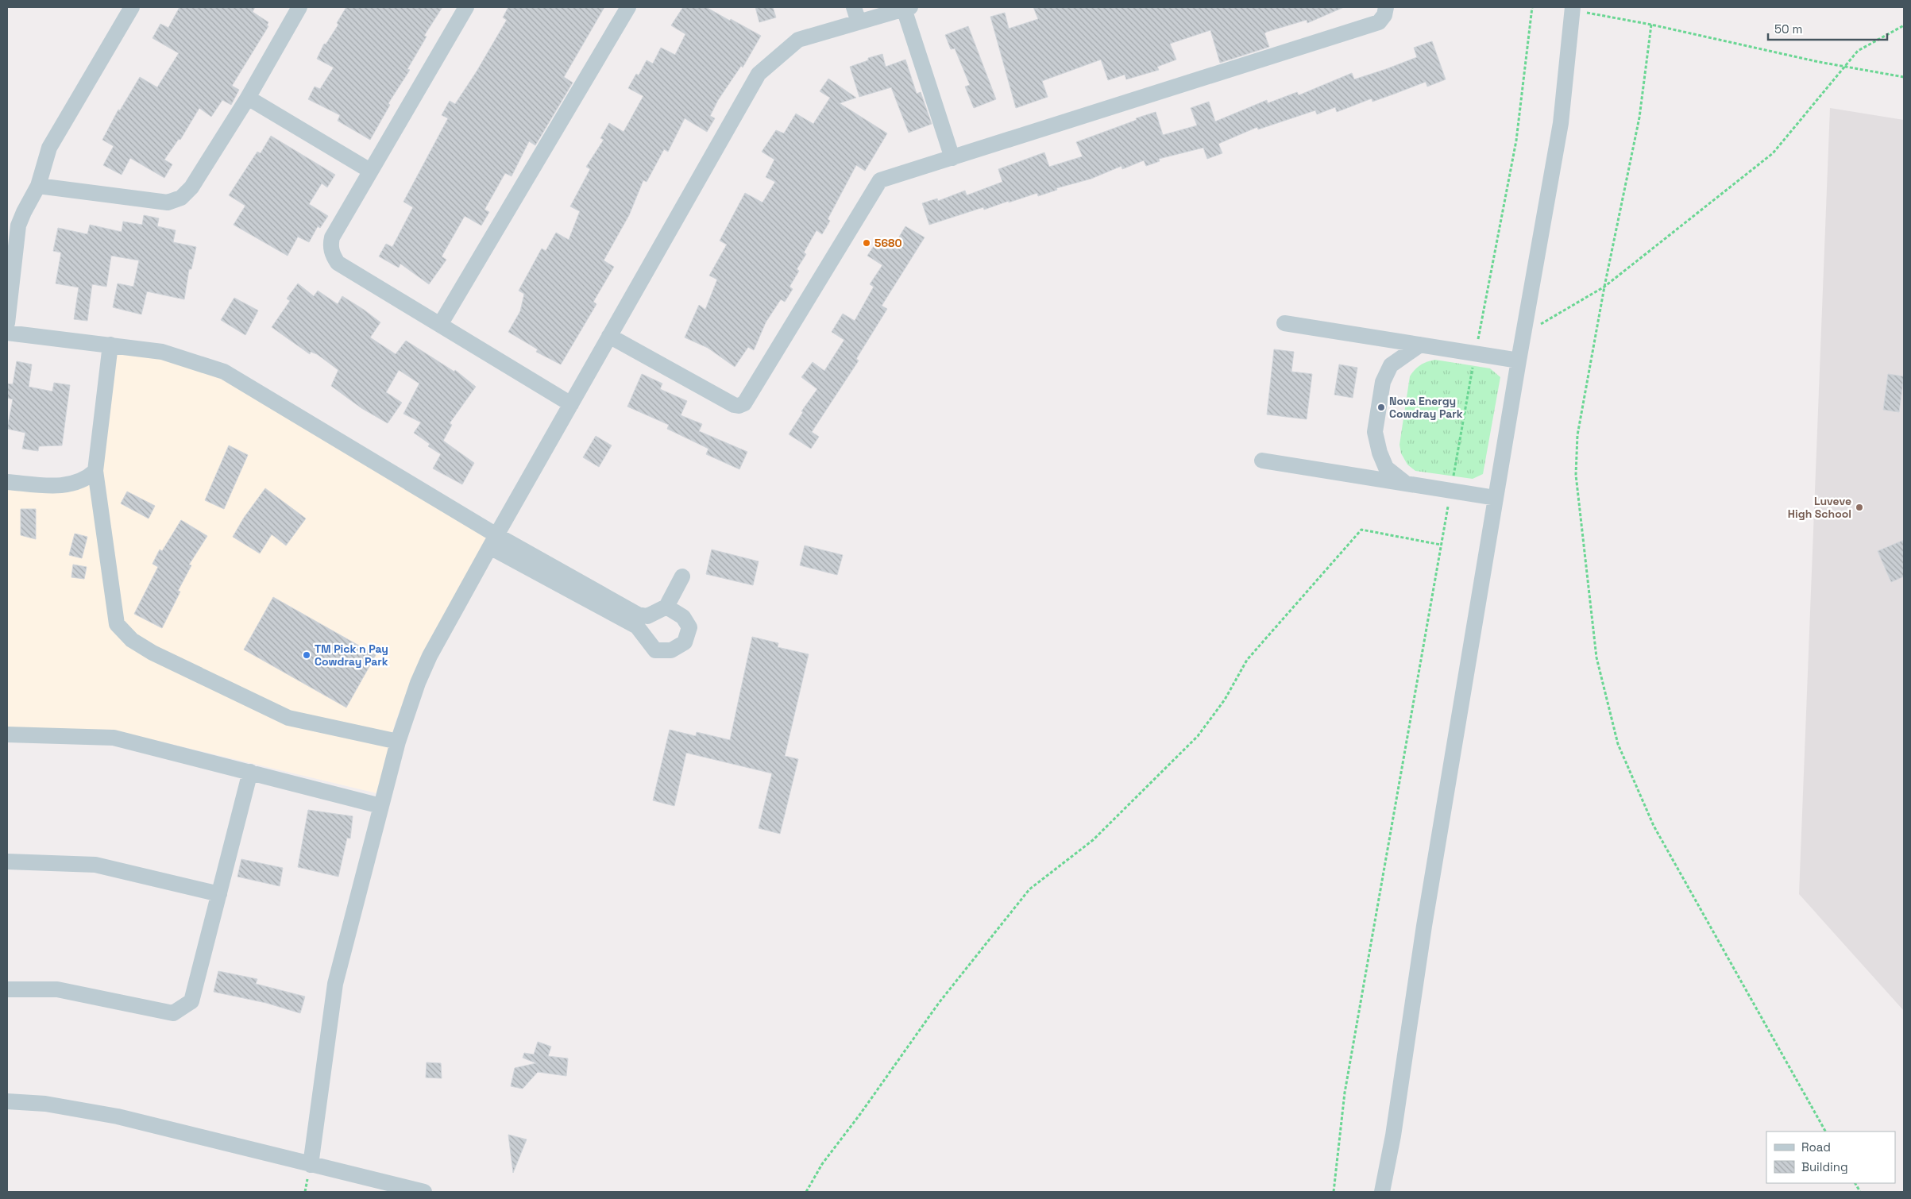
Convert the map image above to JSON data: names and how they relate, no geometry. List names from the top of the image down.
{
  "places": [
    "5680",
    "Nova Energy Cowdray Park",
    "Luveve High School",
    "TM Pick n Pay Cowdray Park"
  ],
  "legend": ["Road", "Building"],
  "scale_bar": "50 m"
}
